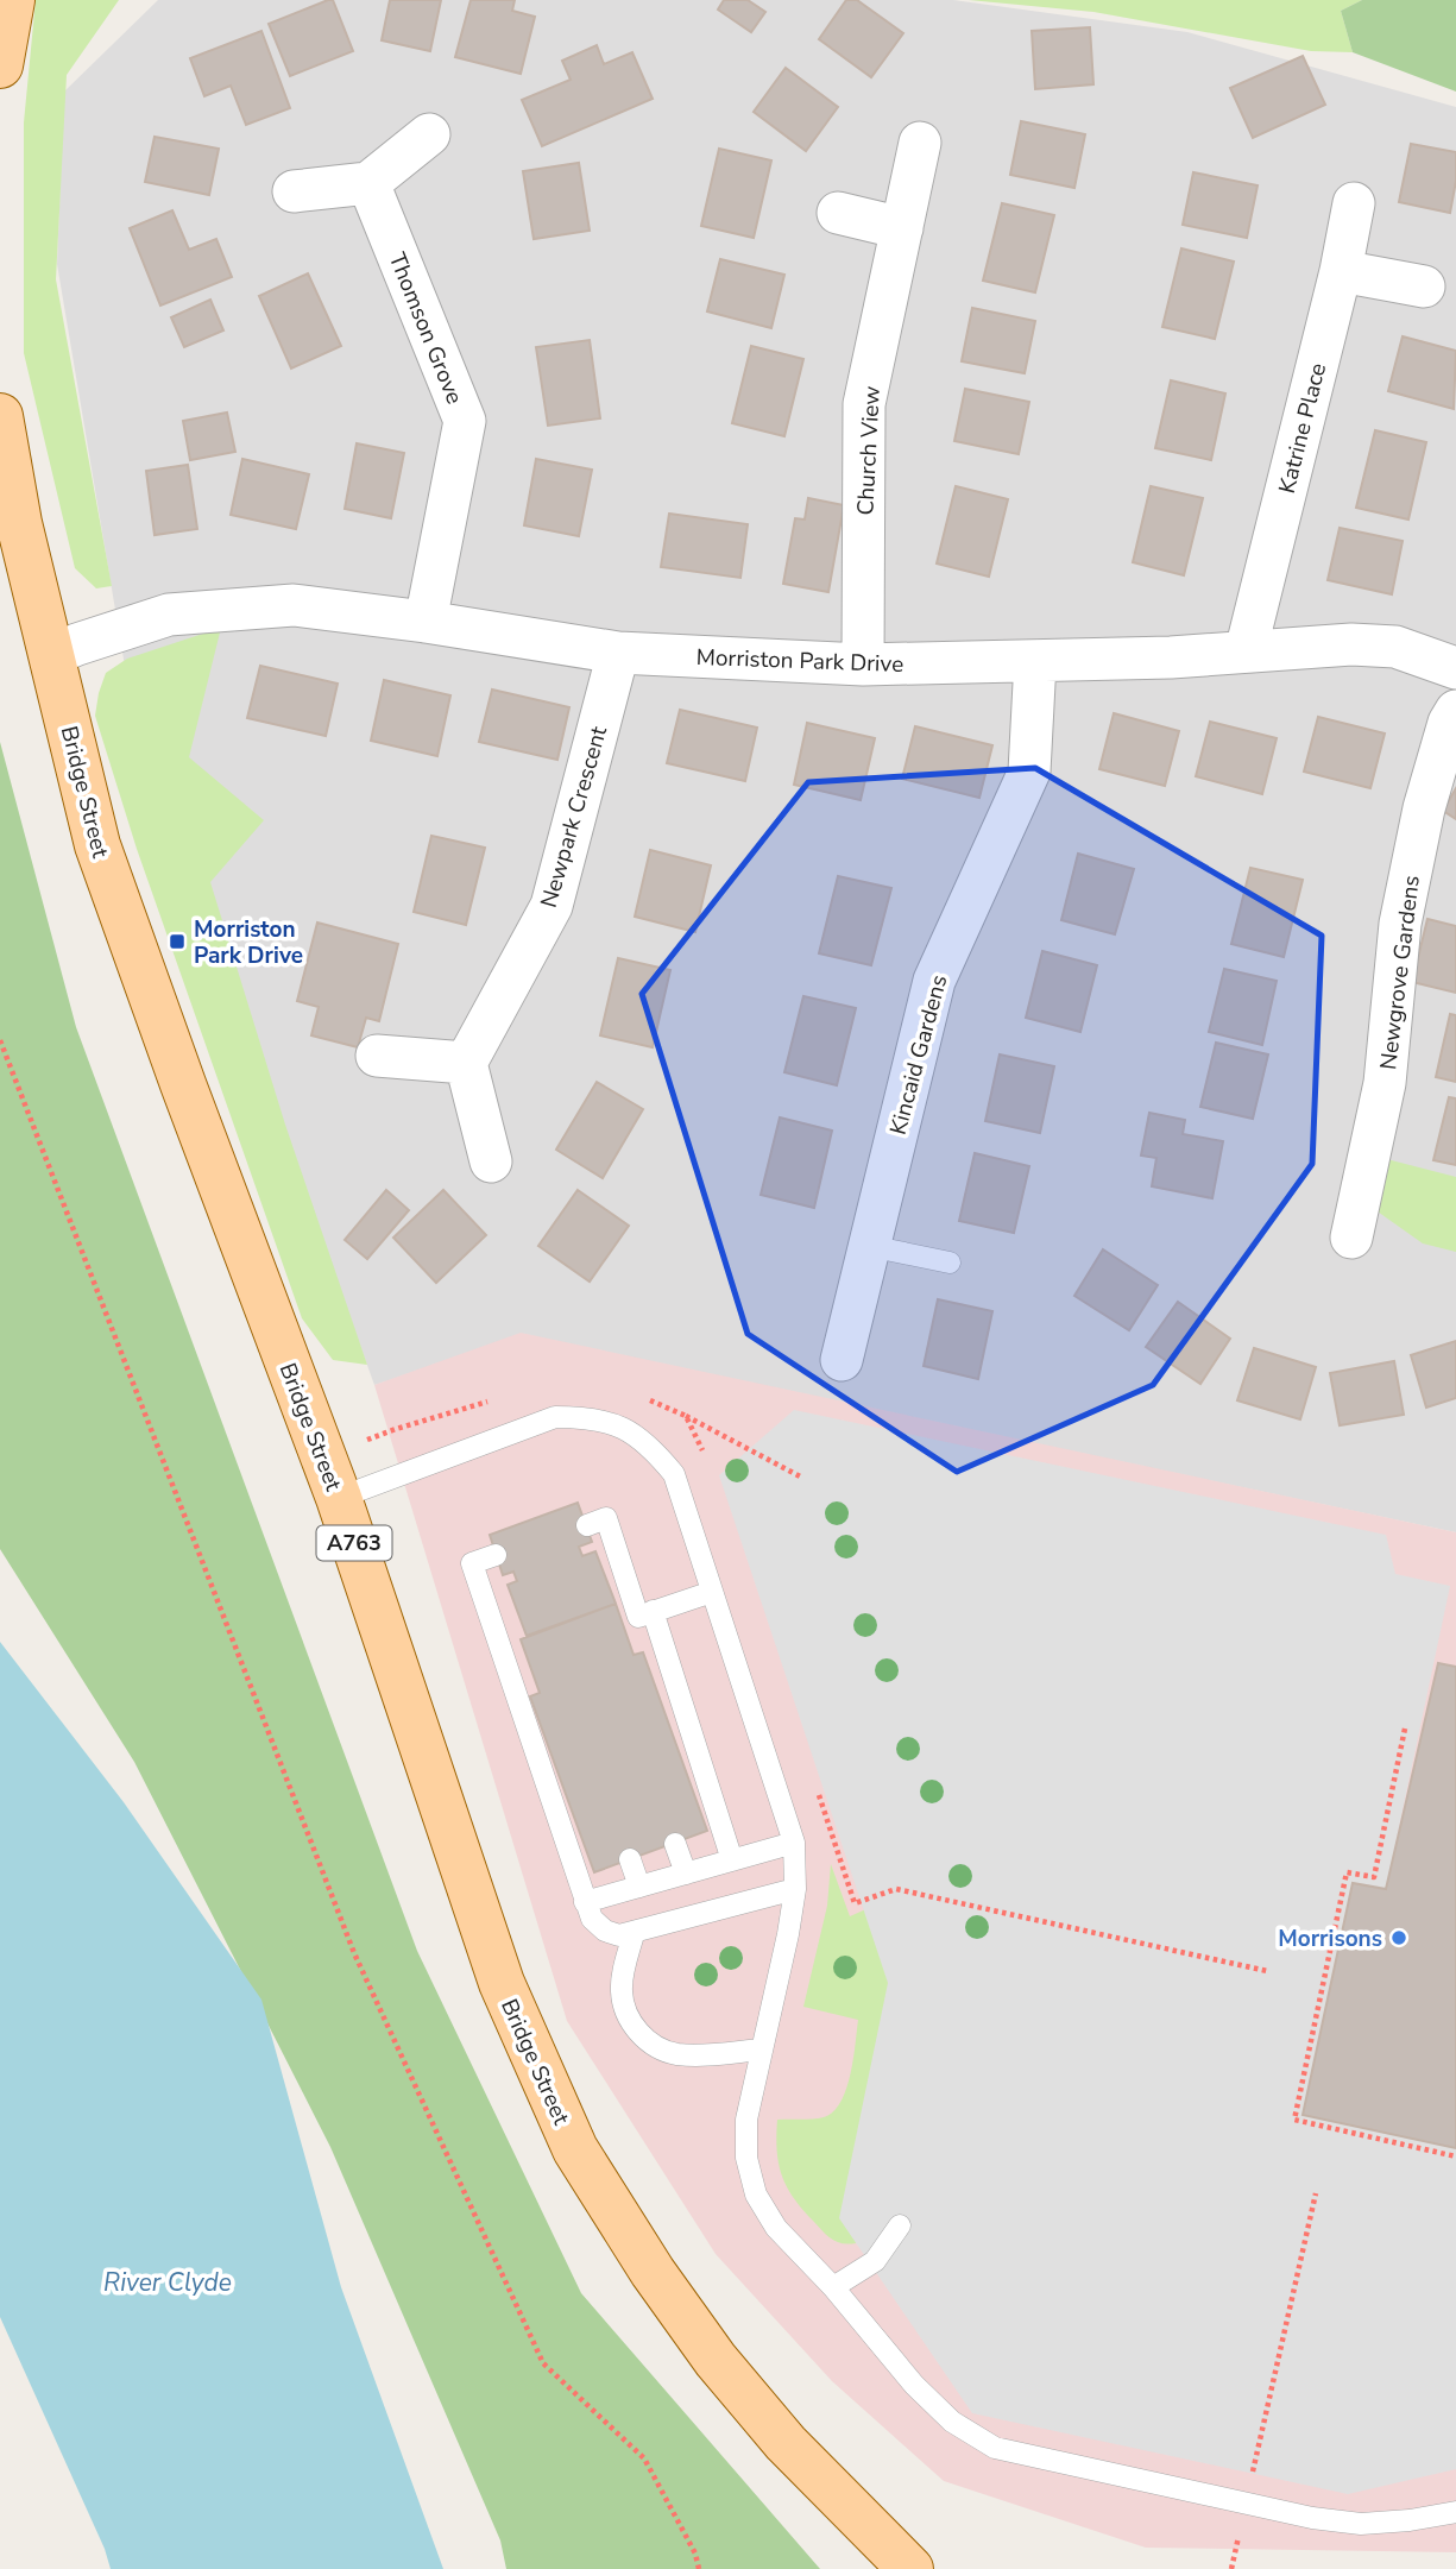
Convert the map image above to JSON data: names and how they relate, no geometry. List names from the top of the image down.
{
  "streets": {
    "main road": ["Bridge Street", "A763"],
    "street": [
      "Thomson Grove",
      "Katrine Place",
      "Church View",
      "Morriston Park Drive",
      "Newpark Crescent",
      "Newgrove Gardens",
      "Kincaid Gardens"
    ]
  },
  "crossings": [
    ["Thomson Grove", "Morriston Park Drive"],
    ["Katrine Place", "Morriston Park Drive"],
    ["Church View", "Morriston Park Drive"],
    ["Morriston Park Drive", "Bridge Street"],
    ["Morriston Park Drive", "Newpark Crescent"],
    ["Morriston Park Drive", "Kincaid Gardens"]
  ],
  "water": ["River Clyde"],
  "places": {
    "transit": ["Morriston Park Drive"],
    "other": ["Morrisons"]
  }
}
